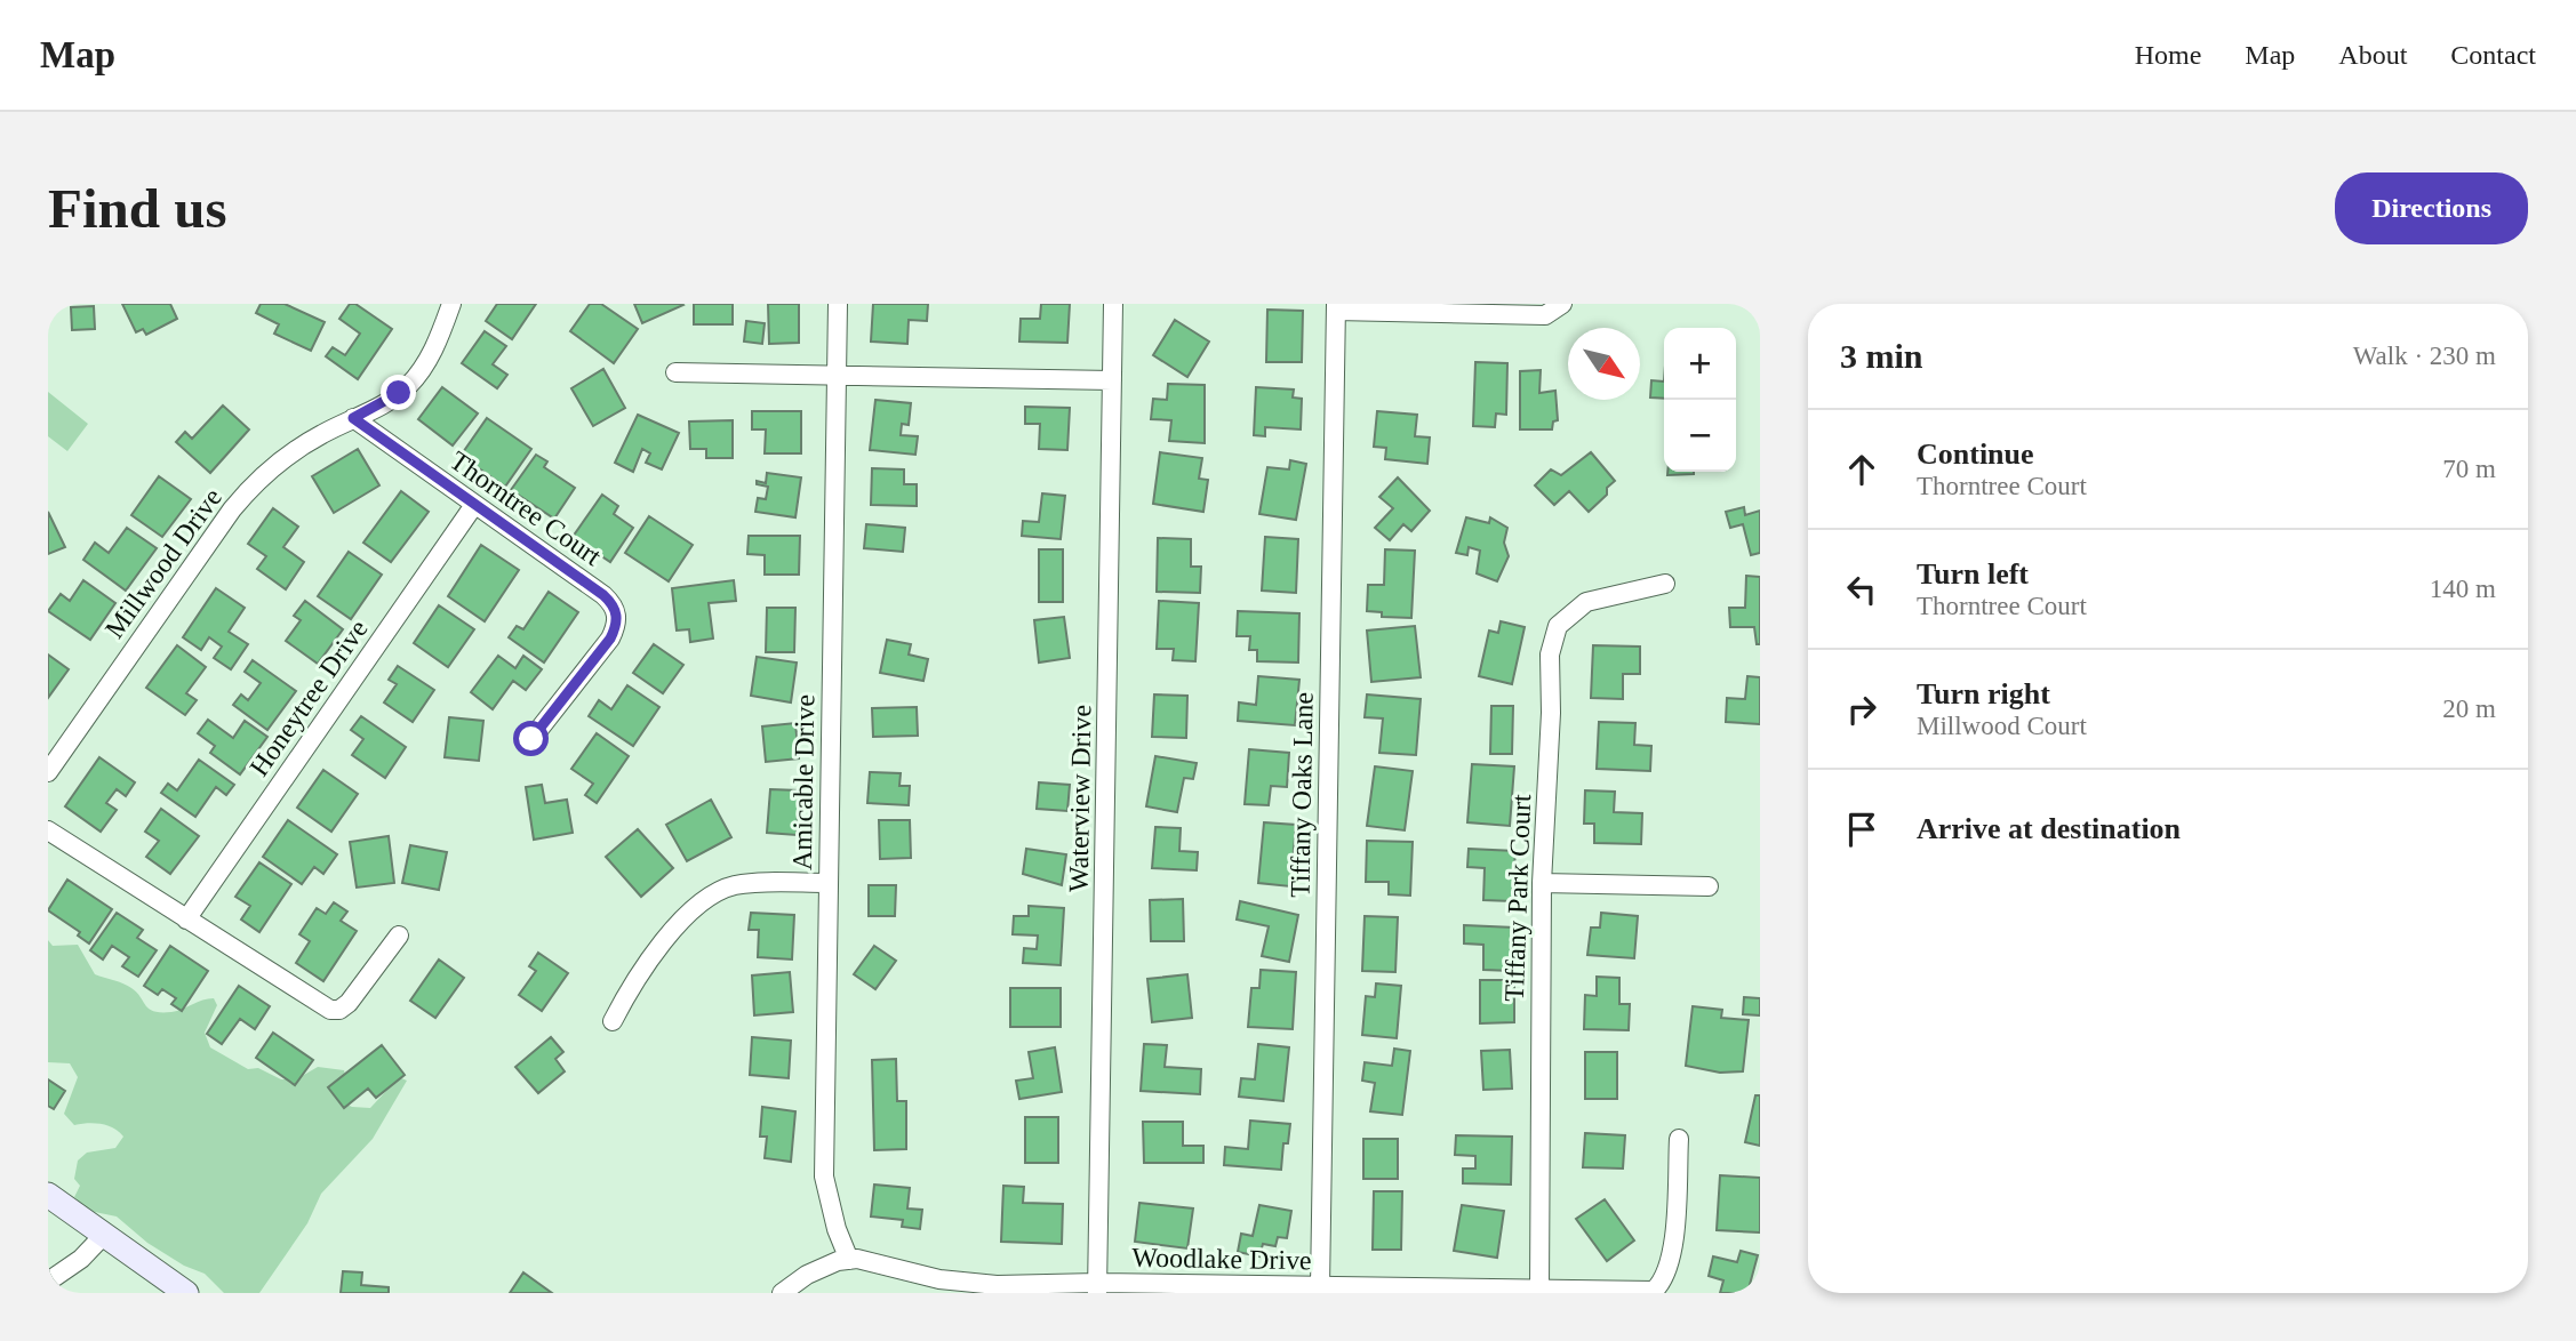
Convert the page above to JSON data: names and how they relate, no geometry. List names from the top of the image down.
{
  "streets": {
    "street": [
      "Thorntree Court",
      "Millwood Drive",
      "Honeytree Drive",
      "Amicable Drive",
      "Tiffany Oaks Lane",
      "Waterview Drive",
      "Tiffany Park Court",
      "Woodlake Drive"
    ]
  },
  "crossings": [
    ["Thorntree Court", "Millwood Drive"],
    ["Thorntree Court", "Honeytree Drive"],
    ["Amicable Drive", "Woodlake Drive"],
    ["Tiffany Oaks Lane", "Woodlake Drive"],
    ["Waterview Drive", "Woodlake Drive"],
    ["Tiffany Park Court", "Woodlake Drive"]
  ],
  "north": "bottom right",
  "page": {
    "header": "Map",
    "nav": [
      "Home",
      "Map",
      "About",
      "Contact"
    ],
    "buttons": "Directions",
    "title": "Find us",
    "heading": ["3 min", "Walk · 230 m"],
    "map_buttons": ["+", "−"],
    "list": [
      ["Continue", "Thorntree Court", "70 m"],
      ["Turn left", "Thorntree Court", "140 m"],
      ["Turn right", "Millwood Court", "20 m"],
      "Arrive at destination"
    ]
  }
}
